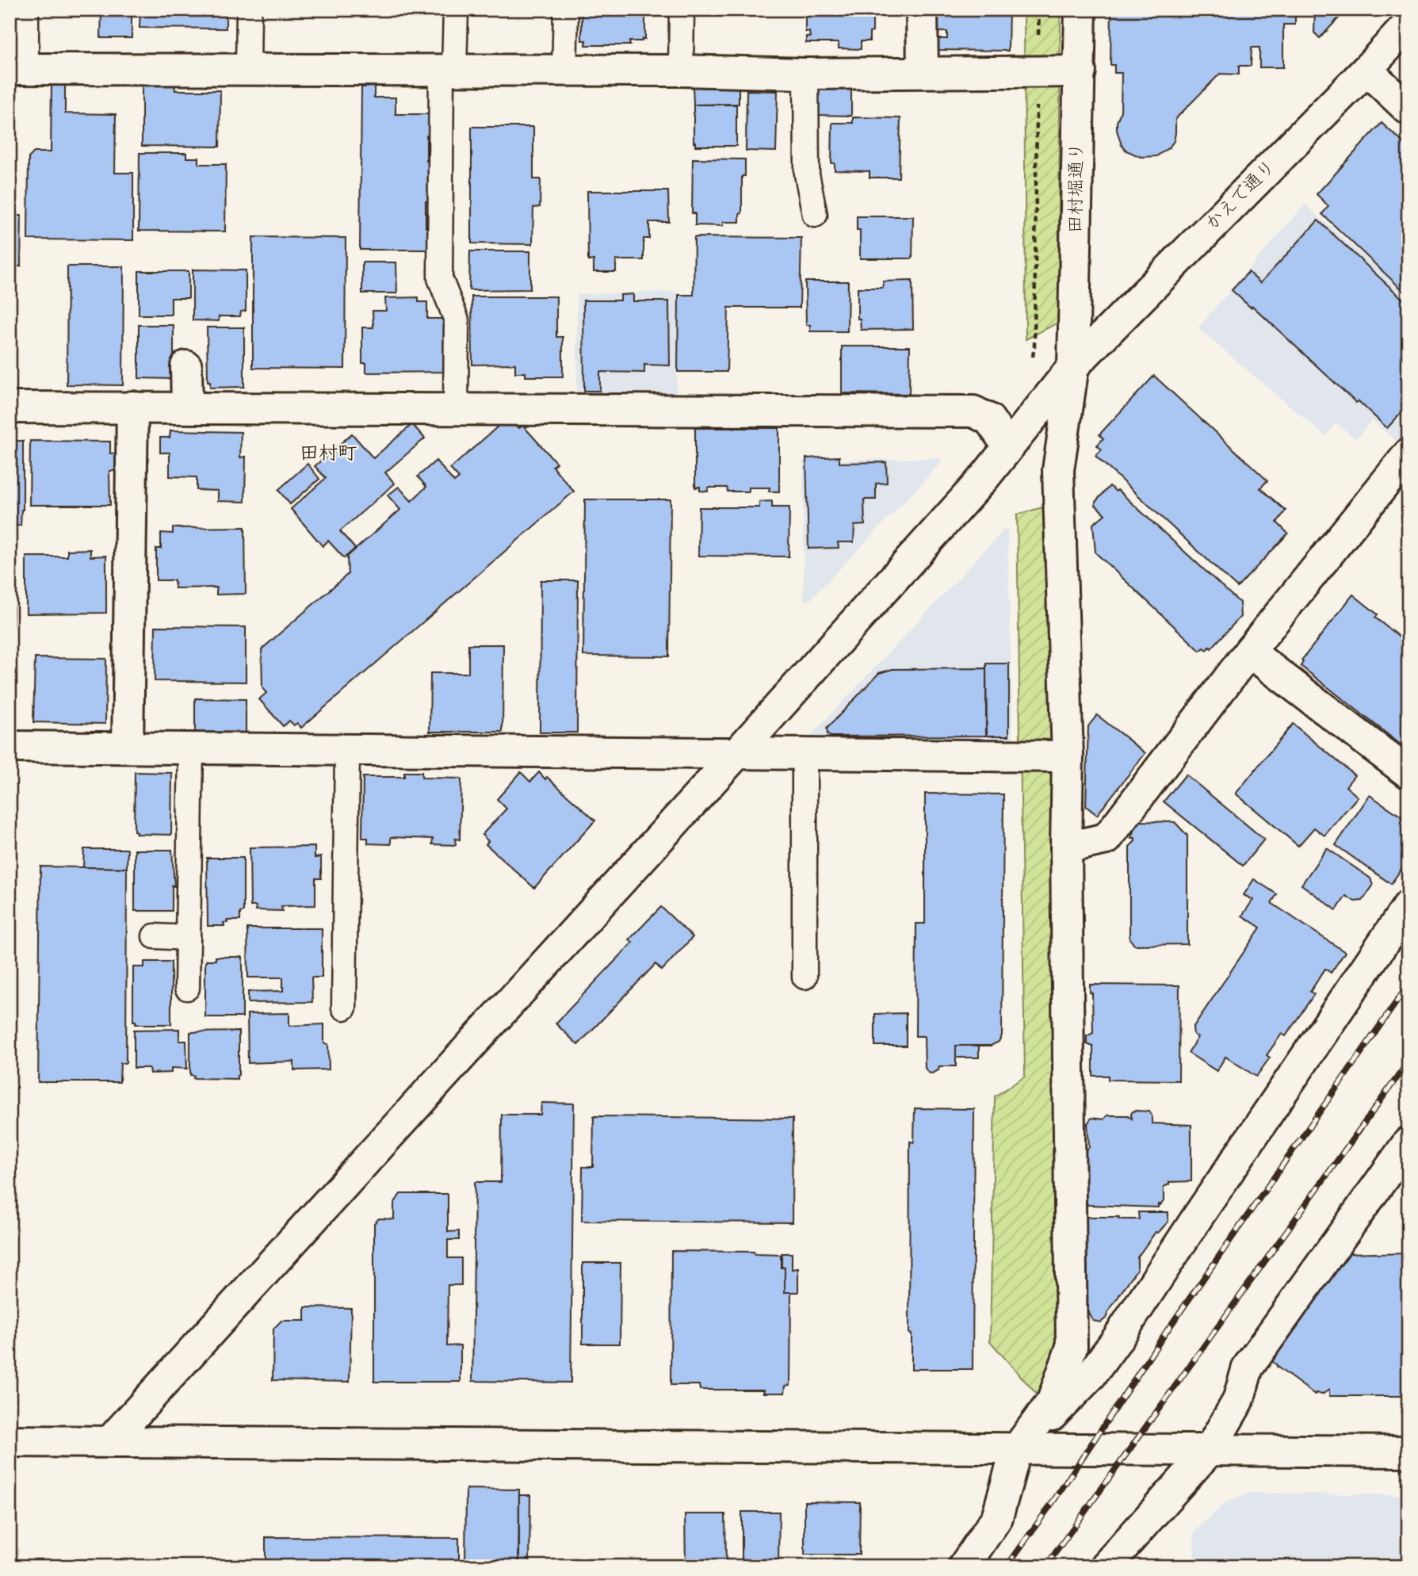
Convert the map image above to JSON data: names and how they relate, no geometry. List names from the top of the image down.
{
  "streets": {
    "street": ["田村堀通り", "かえで通り"]
  },
  "crossings": [
    ["田村堀通り", "かえで通り"]
  ],
  "districts": ["田村町"]
}
